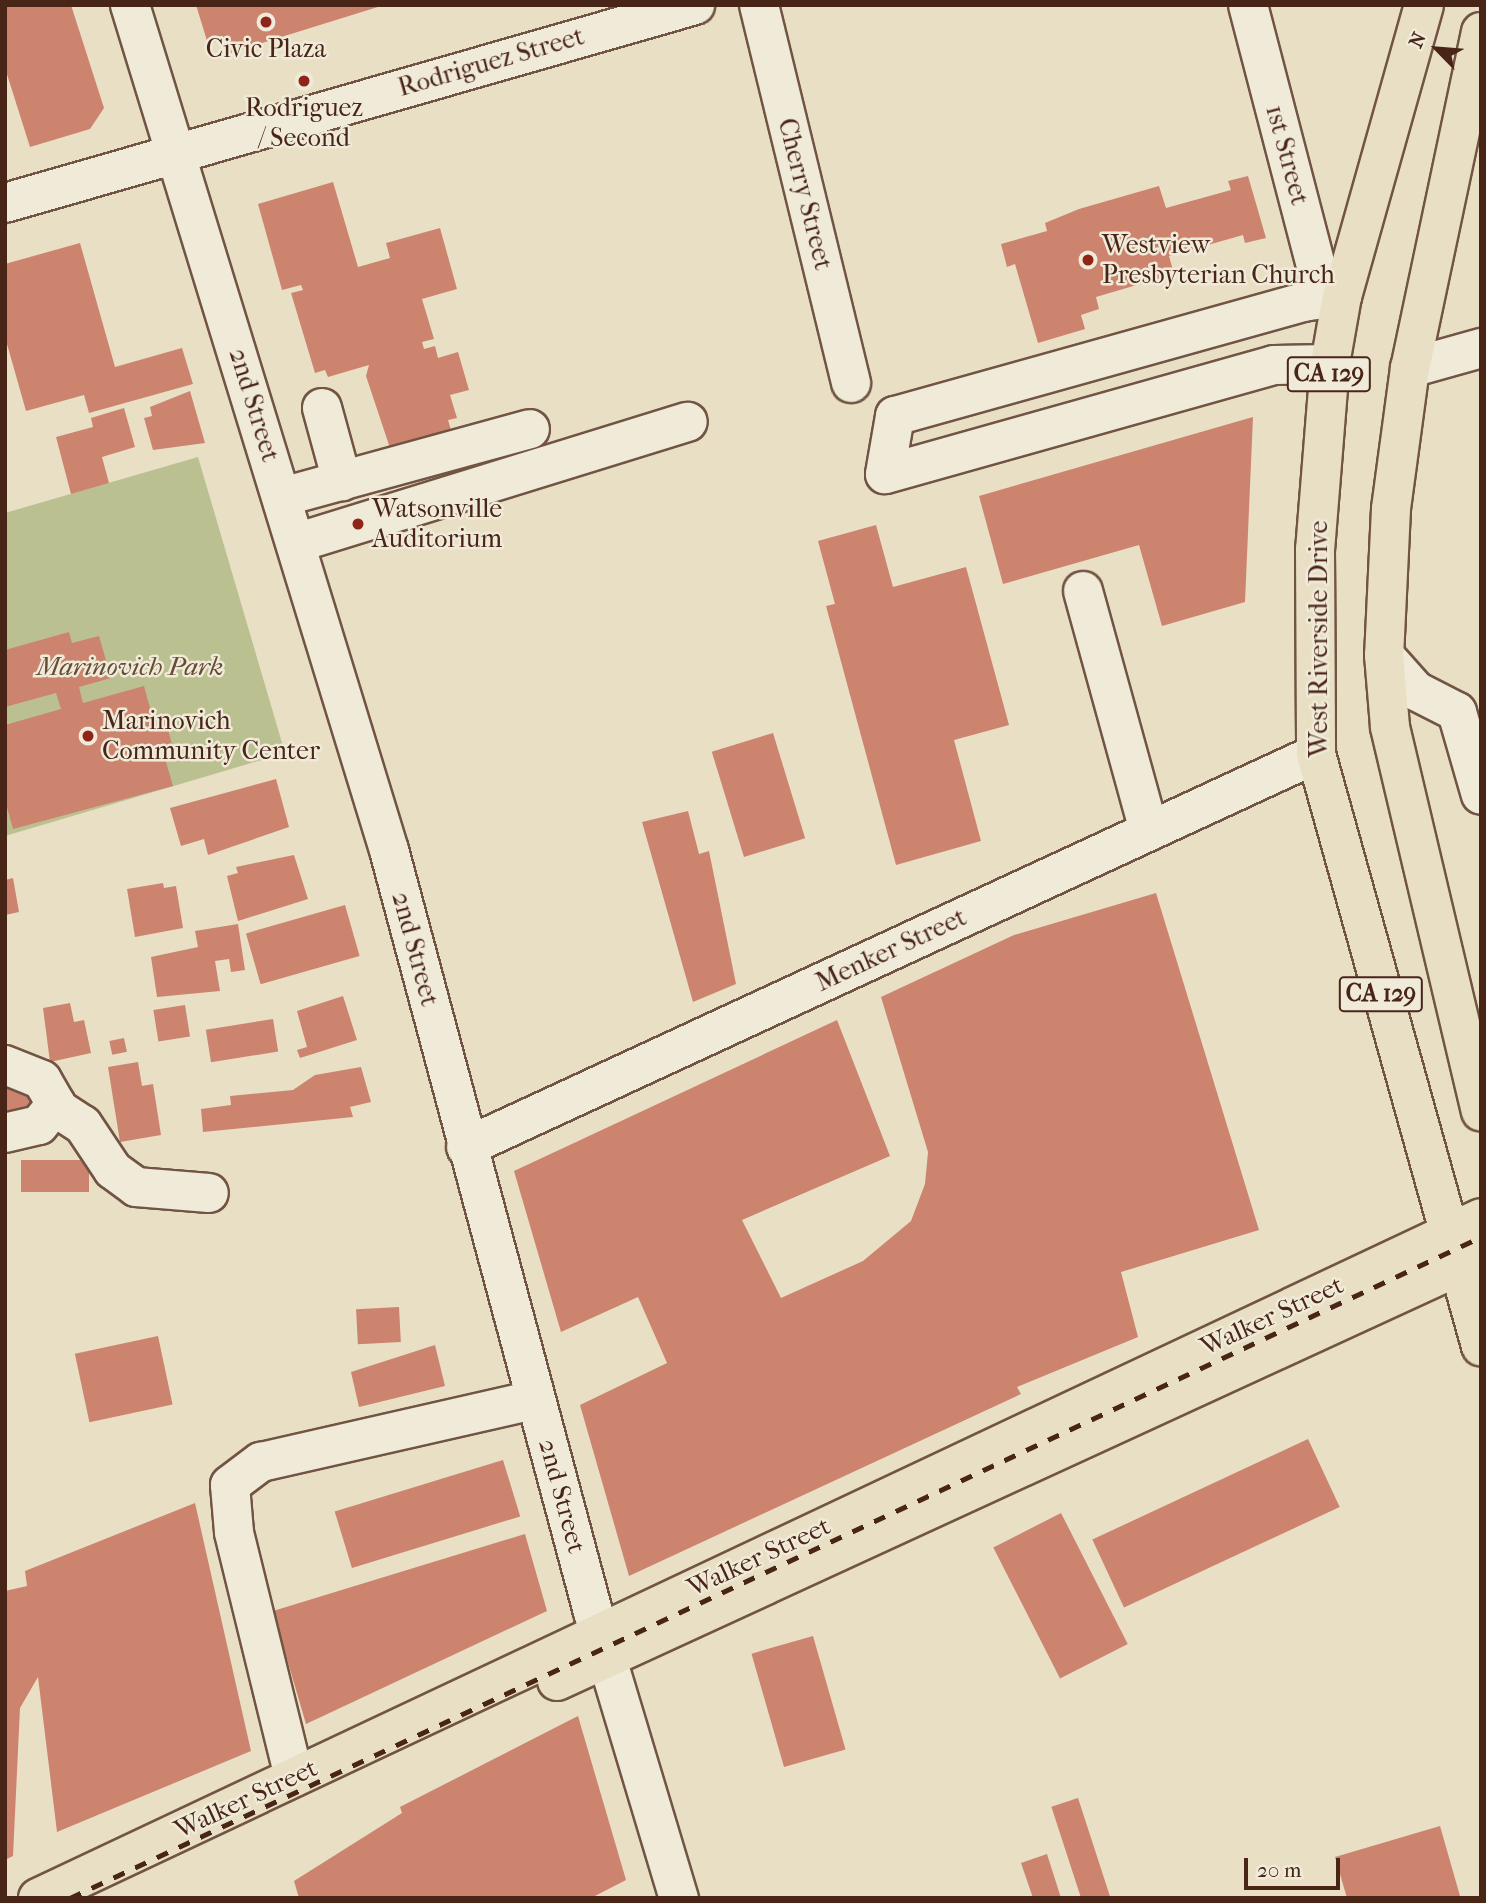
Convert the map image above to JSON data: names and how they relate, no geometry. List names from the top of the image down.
{
  "streets": {
    "main road": ["CA 129", "West Riverside Drive", "Walker Street"],
    "street": [
      "Rodriguez Street",
      "1st Street",
      "Cherry Street",
      "2nd Street",
      "Menker Street"
    ]
  },
  "crossings": [
    ["Rodriguez Street", "2nd Street"],
    ["1st Street", "West Riverside Drive"],
    ["2nd Street", "Menker Street"],
    ["2nd Street", "Walker Street"],
    ["West Riverside Drive", "Menker Street"],
    ["West Riverside Drive", "Walker Street"]
  ],
  "parks": ["Marinovich Park"],
  "places": [
    "Civic Plaza",
    "Rodriguez / Second",
    "Westview Presbyterian Church",
    "Watsonville Auditorium",
    "Marinovich Community Center"
  ],
  "scale_bar": "20 m",
  "north": "top left"
}
